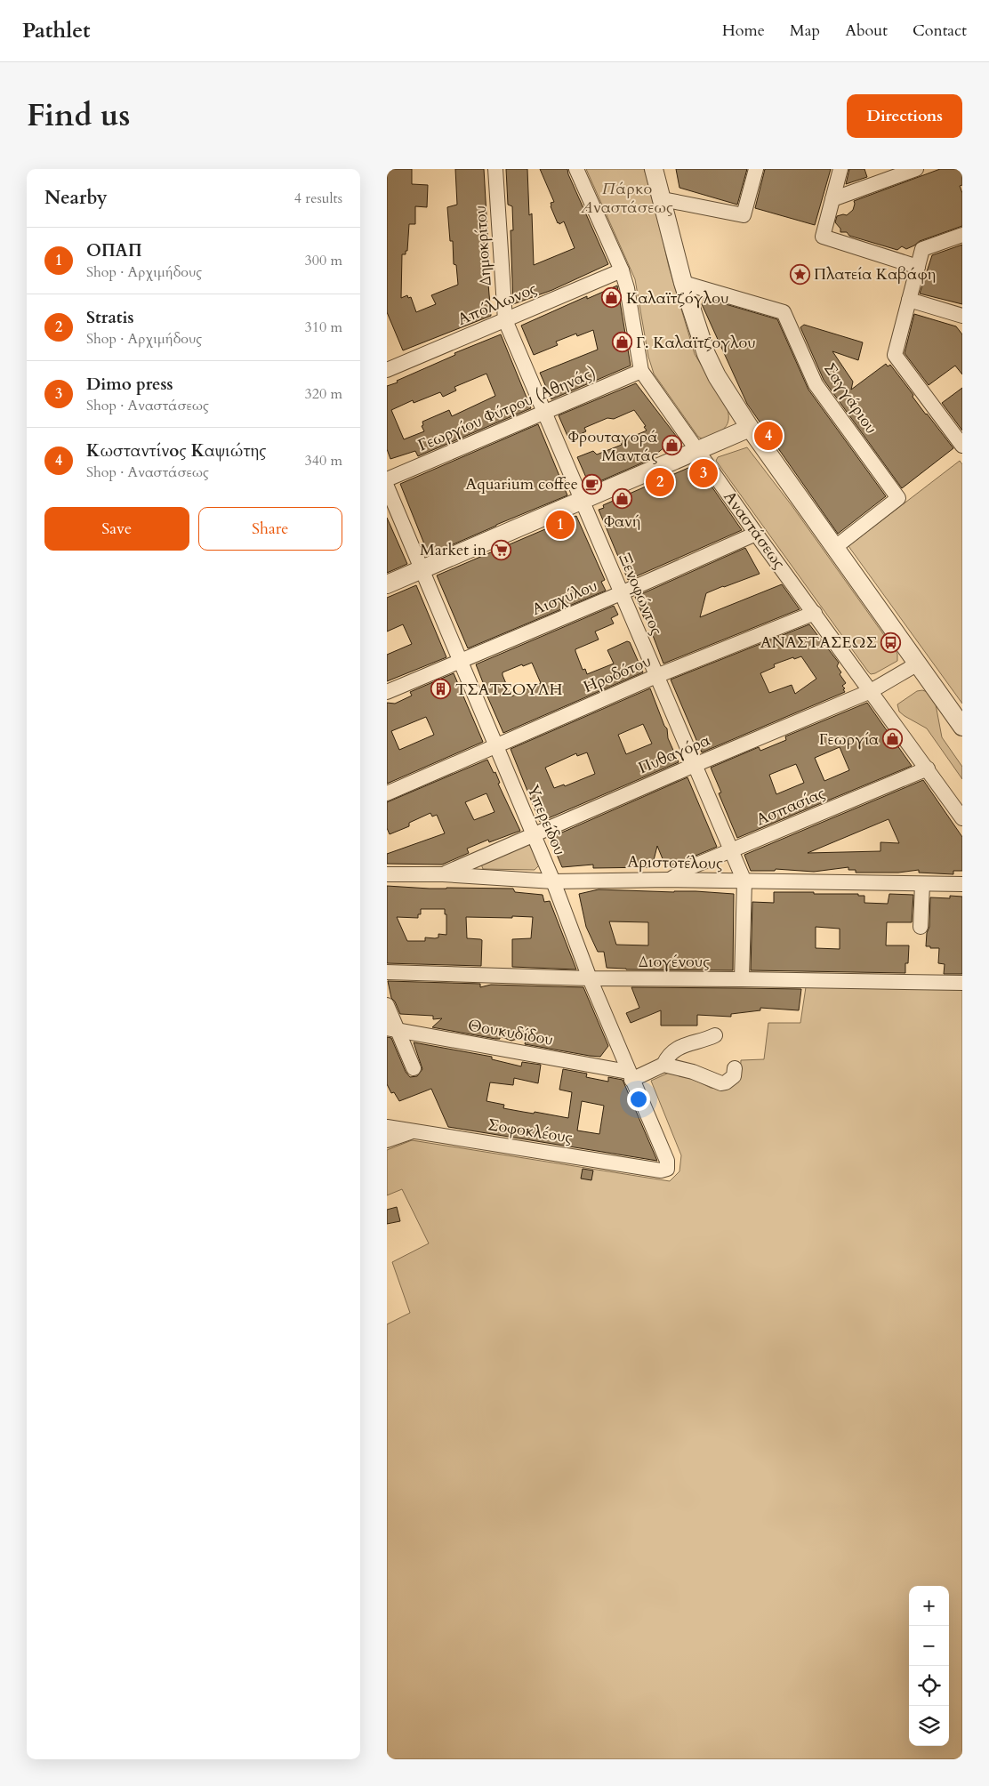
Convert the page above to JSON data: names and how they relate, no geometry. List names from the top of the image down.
{
  "streets": {
    "street": [
      "Δημοκρίτου",
      "Απόλλωνος",
      "Σαγγάριου",
      "Γεωργίου Φύτρου (Αθηνάς)",
      "Αναστάσεως",
      "Ξενοφώντος",
      "Αισχύλου",
      "Ηροδότου",
      "Πυθαγόρα",
      "Ασπασίας",
      "Υπερείδου",
      "Αριστοτέλους",
      "Διογένους",
      "Θουκυδίδου",
      "Σοφοκλέους"
    ]
  },
  "crossings": [
    ["Δημοκρίτου", "Απόλλωνος"],
    ["Δημοκρίτου", "Ξενοφώντος"],
    ["Απόλλωνος", "Αναστάσεως"],
    ["Απόλλωνος", "Ξενοφώντος"],
    ["Γεωργίου Φύτρου (Αθηνάς)", "Αναστάσεως"],
    ["Γεωργίου Φύτρου (Αθηνάς)", "Ξενοφώντος"],
    ["Αναστάσεως", "Αισχύλου"],
    ["Αναστάσεως", "Ηροδότου"],
    ["Αναστάσεως", "Πυθαγόρα"],
    ["Αναστάσεως", "Ασπασίας"],
    ["Ξενοφώντος", "Αισχύλου"],
    ["Ξενοφώντος", "Ηροδότου"],
    ["Ξενοφώντος", "Πυθαγόρα"],
    ["Ξενοφώντος", "Ασπασίας"],
    ["Ξενοφώντος", "Αριστοτέλους"],
    ["Αισχύλου", "Υπερείδου"],
    ["Ηροδότου", "Υπερείδου"],
    ["Πυθαγόρα", "Υπερείδου"],
    ["Πυθαγόρα", "Αριστοτέλους"],
    ["Ασπασίας", "Αριστοτέλους"],
    ["Υπερείδου", "Αριστοτέλους"],
    ["Υπερείδου", "Διογένους"],
    ["Υπερείδου", "Θουκυδίδου"],
    ["Υπερείδου", "Σοφοκλέους"]
  ],
  "parks": ["Πάρκο Αναστάσεως"],
  "places": {
    "place": ["Πλατεία Καβάφη"],
    "shop": [
      "Καλαϊτζόγλου",
      "Γ. Καλαϊτζογλου",
      "Φρουταγορά Μαντάς",
      "Φανή",
      "Γεωργία"
    ],
    "cafe": ["Aquarium coffee"],
    "supermarket": ["Market in"],
    "bus stop": ["ΑΝΑΣΤΑΣΕΩΣ"],
    "building": ["ΤΣΑΤΣΟΥΛΗ"]
  },
  "page": {
    "header": "Pathlet",
    "nav": [
      "Home",
      "Map",
      "About",
      "Contact"
    ],
    "title": "Find us",
    "buttons": [
      "Directions",
      ["Save", "Share"]
    ],
    "heading": ["Nearby", "4 results"],
    "list": [
      {
        "mark": "1",
        "name": "ΟΠΑΠ",
        "note": "Shop · Αρχιμήδους",
        "value": "300 m"
      },
      {
        "mark": "2",
        "name": "Stratis",
        "note": "Shop · Αρχιμήδους",
        "value": "310 m"
      },
      {
        "mark": "3",
        "name": "Dimo press",
        "note": "Shop · Αναστάσεως",
        "value": "320 m"
      },
      {
        "mark": "4",
        "name": "Κωσταντίνος Καψιώτης",
        "note": "Shop · Αναστάσεως",
        "value": "340 m"
      }
    ],
    "pins": [
      "4",
      "3",
      "2",
      "1"
    ],
    "map_buttons": ["+", "−"]
  }
}
